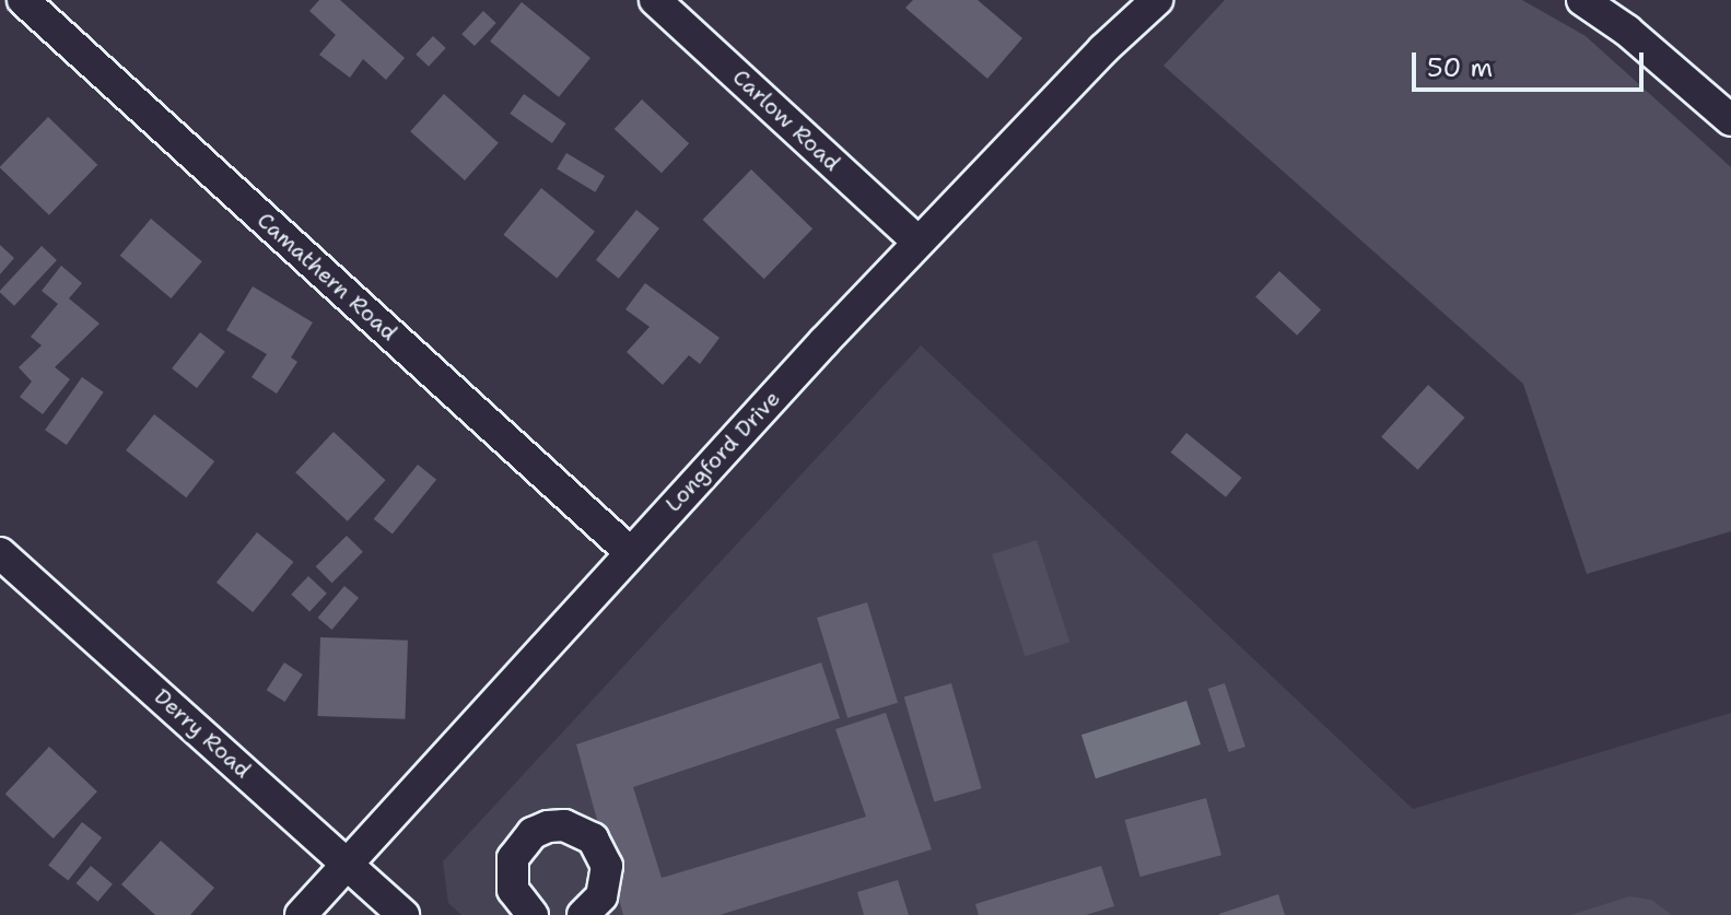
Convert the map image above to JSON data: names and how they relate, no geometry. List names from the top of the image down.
{
  "streets": {
    "street": [
      "Carlow Road",
      "Camathern Road",
      "Longford Drive",
      "Derry Road"
    ]
  },
  "crossings": [
    ["Carlow Road", "Longford Drive"],
    ["Camathern Road", "Longford Drive"],
    ["Longford Drive", "Derry Road"]
  ],
  "scale_bar": "50 m"
}
